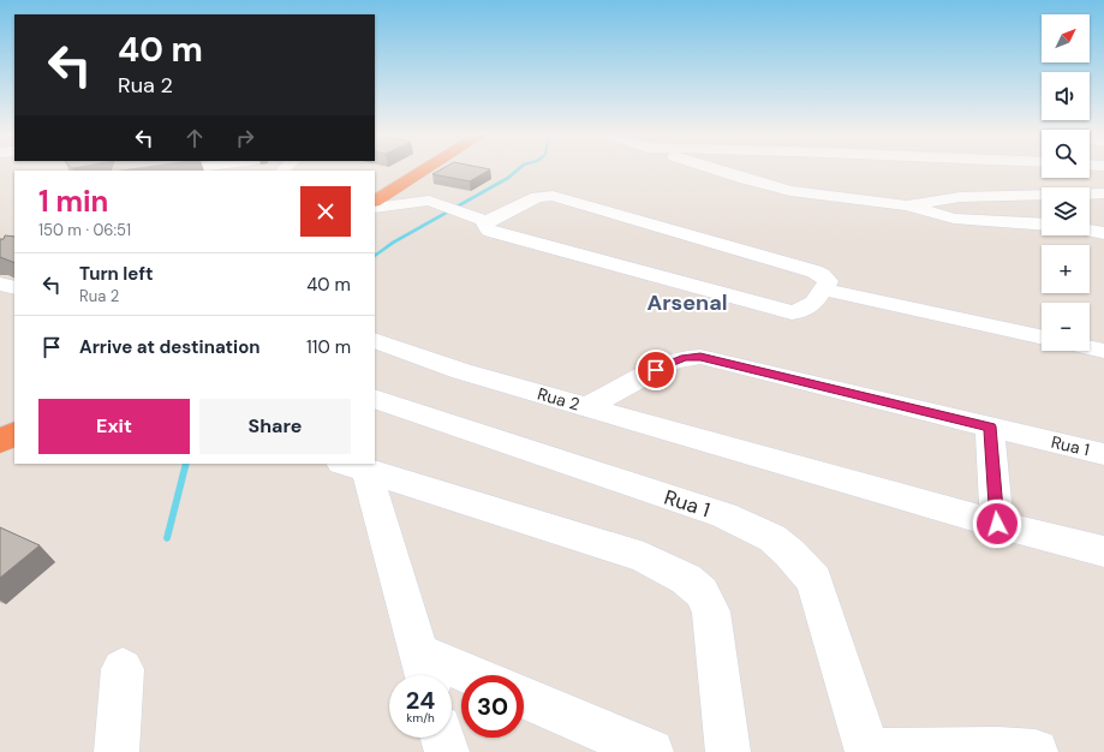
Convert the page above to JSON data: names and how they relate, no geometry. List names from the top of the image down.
{
  "streets": {
    "street": ["Rua 2", "Rua 1"]
  },
  "crossings": [
    ["Rua 2", "Rua 1"]
  ],
  "districts": ["Arsenal"],
  "north": "top right",
  "page": {
    "map_buttons": ["+", "−"],
    "turn": ["40 m", "Rua 2"],
    "heading": ["1 min", "150 m · 06:51"],
    "list": [
      {
        "name": "Turn left",
        "note": "Rua 2",
        "value": "40 m"
      },
      {
        "name": "Arrive at destination",
        "value": "110 m"
      }
    ],
    "buttons": ["Exit", "Share"],
    "speed": "24 km/h",
    "limit": "30"
  }
}
